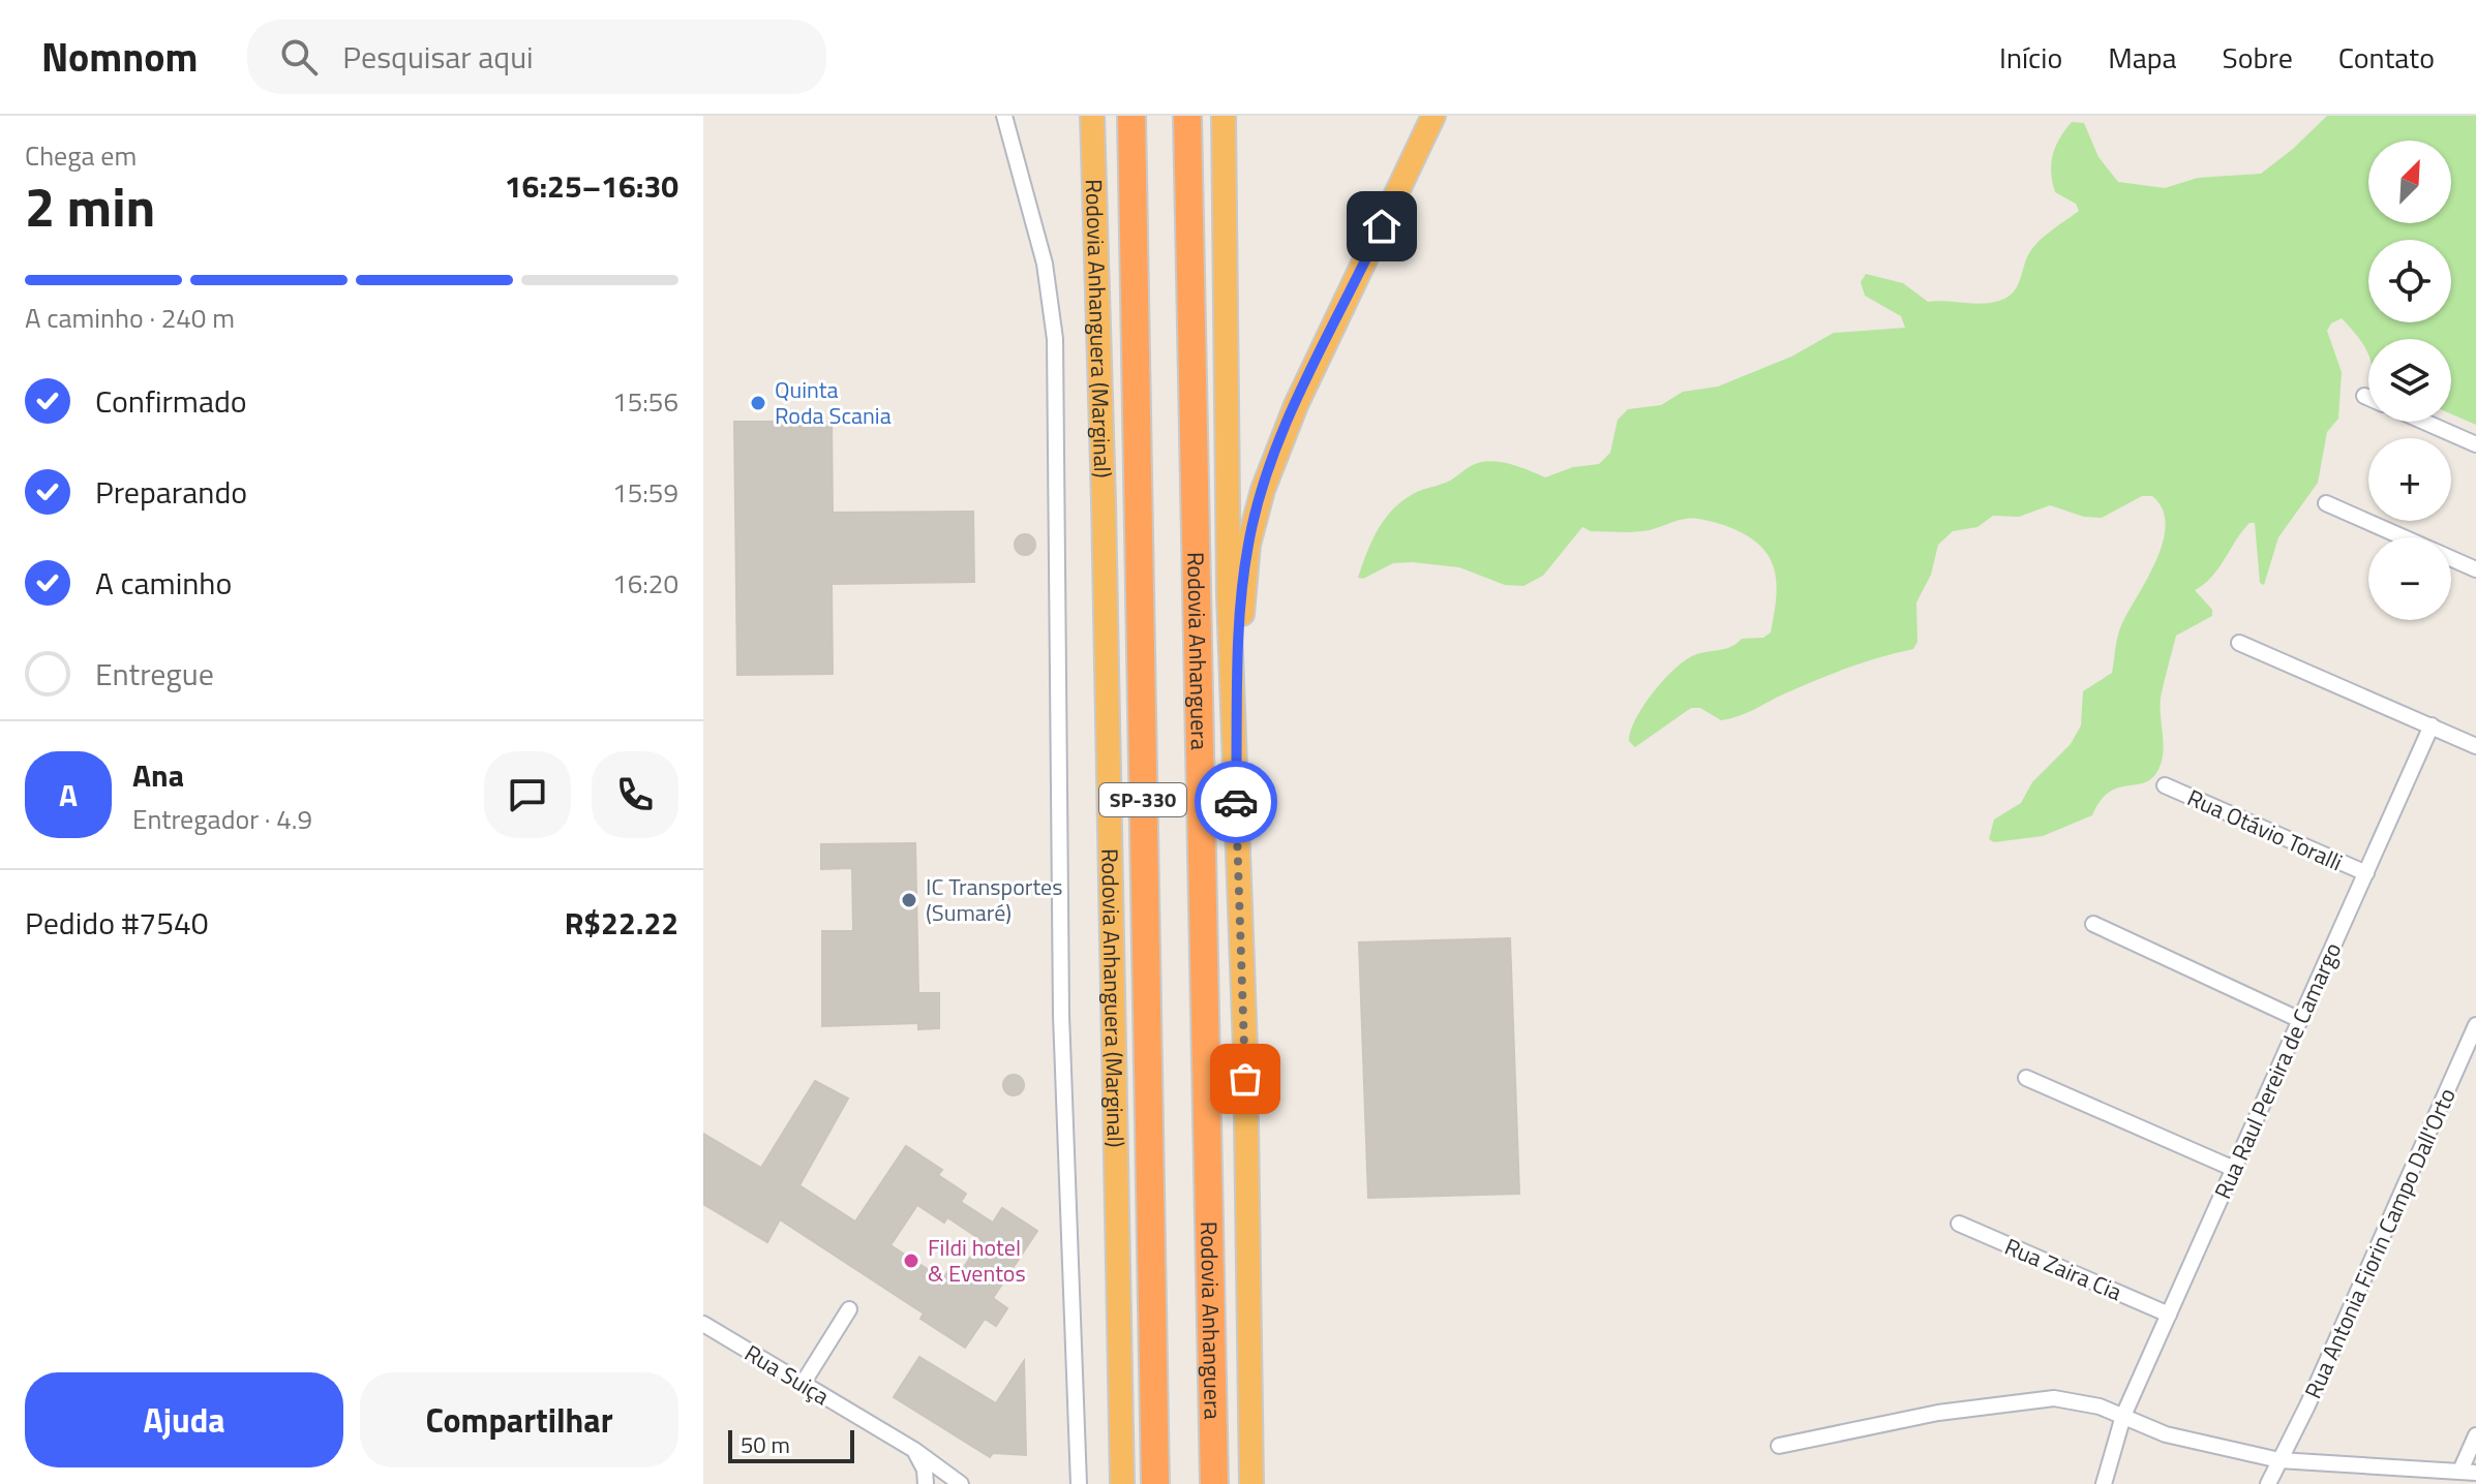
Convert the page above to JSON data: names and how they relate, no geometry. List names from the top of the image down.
{
  "streets": {
    "highway": ["Rodovia Anhanguera (Marginal)", "Rodovia Anhanguera", "SP-330"],
    "street": [
      "Rua Otávio Toralli",
      "Rua Raul Pereira de Camargo",
      "Rua Antonia Fiorin Campo Dall'Orto",
      "Rua Zaira Cia",
      "Rua Suiça"
    ]
  },
  "crossings": [
    ["Rua Otávio Toralli", "Rua Raul Pereira de Camargo"],
    ["Rua Raul Pereira de Camargo", "Rua Zaira Cia"]
  ],
  "places": ["Quinta Roda Scania", "IC Transportes (Sumaré)", "Fildi hotel & Eventos"],
  "scale_bar": "50 m",
  "north": "top right",
  "page": {
    "header": "Nomnom",
    "search": "Pesquisar aqui",
    "nav": [
      "Início",
      "Mapa",
      "Sobre",
      "Contato"
    ],
    "heading": ["2 min", "Chega em", "16:25–16:30"],
    "panel": [
      "Ana",
      "Entregador · 4.9",
      "Pedido #7540",
      "R$22.22"
    ],
    "map_buttons": ["+", "−"],
    "bar": "A caminho · 240 m",
    "list": [
      ["Confirmado", "15:56"],
      ["Preparando", "15:59"],
      ["A caminho", "16:20"],
      "Entregue"
    ],
    "round": "A",
    "buttons": ["Ajuda", "Compartilhar"],
    "scale": "50 m"
  }
}
